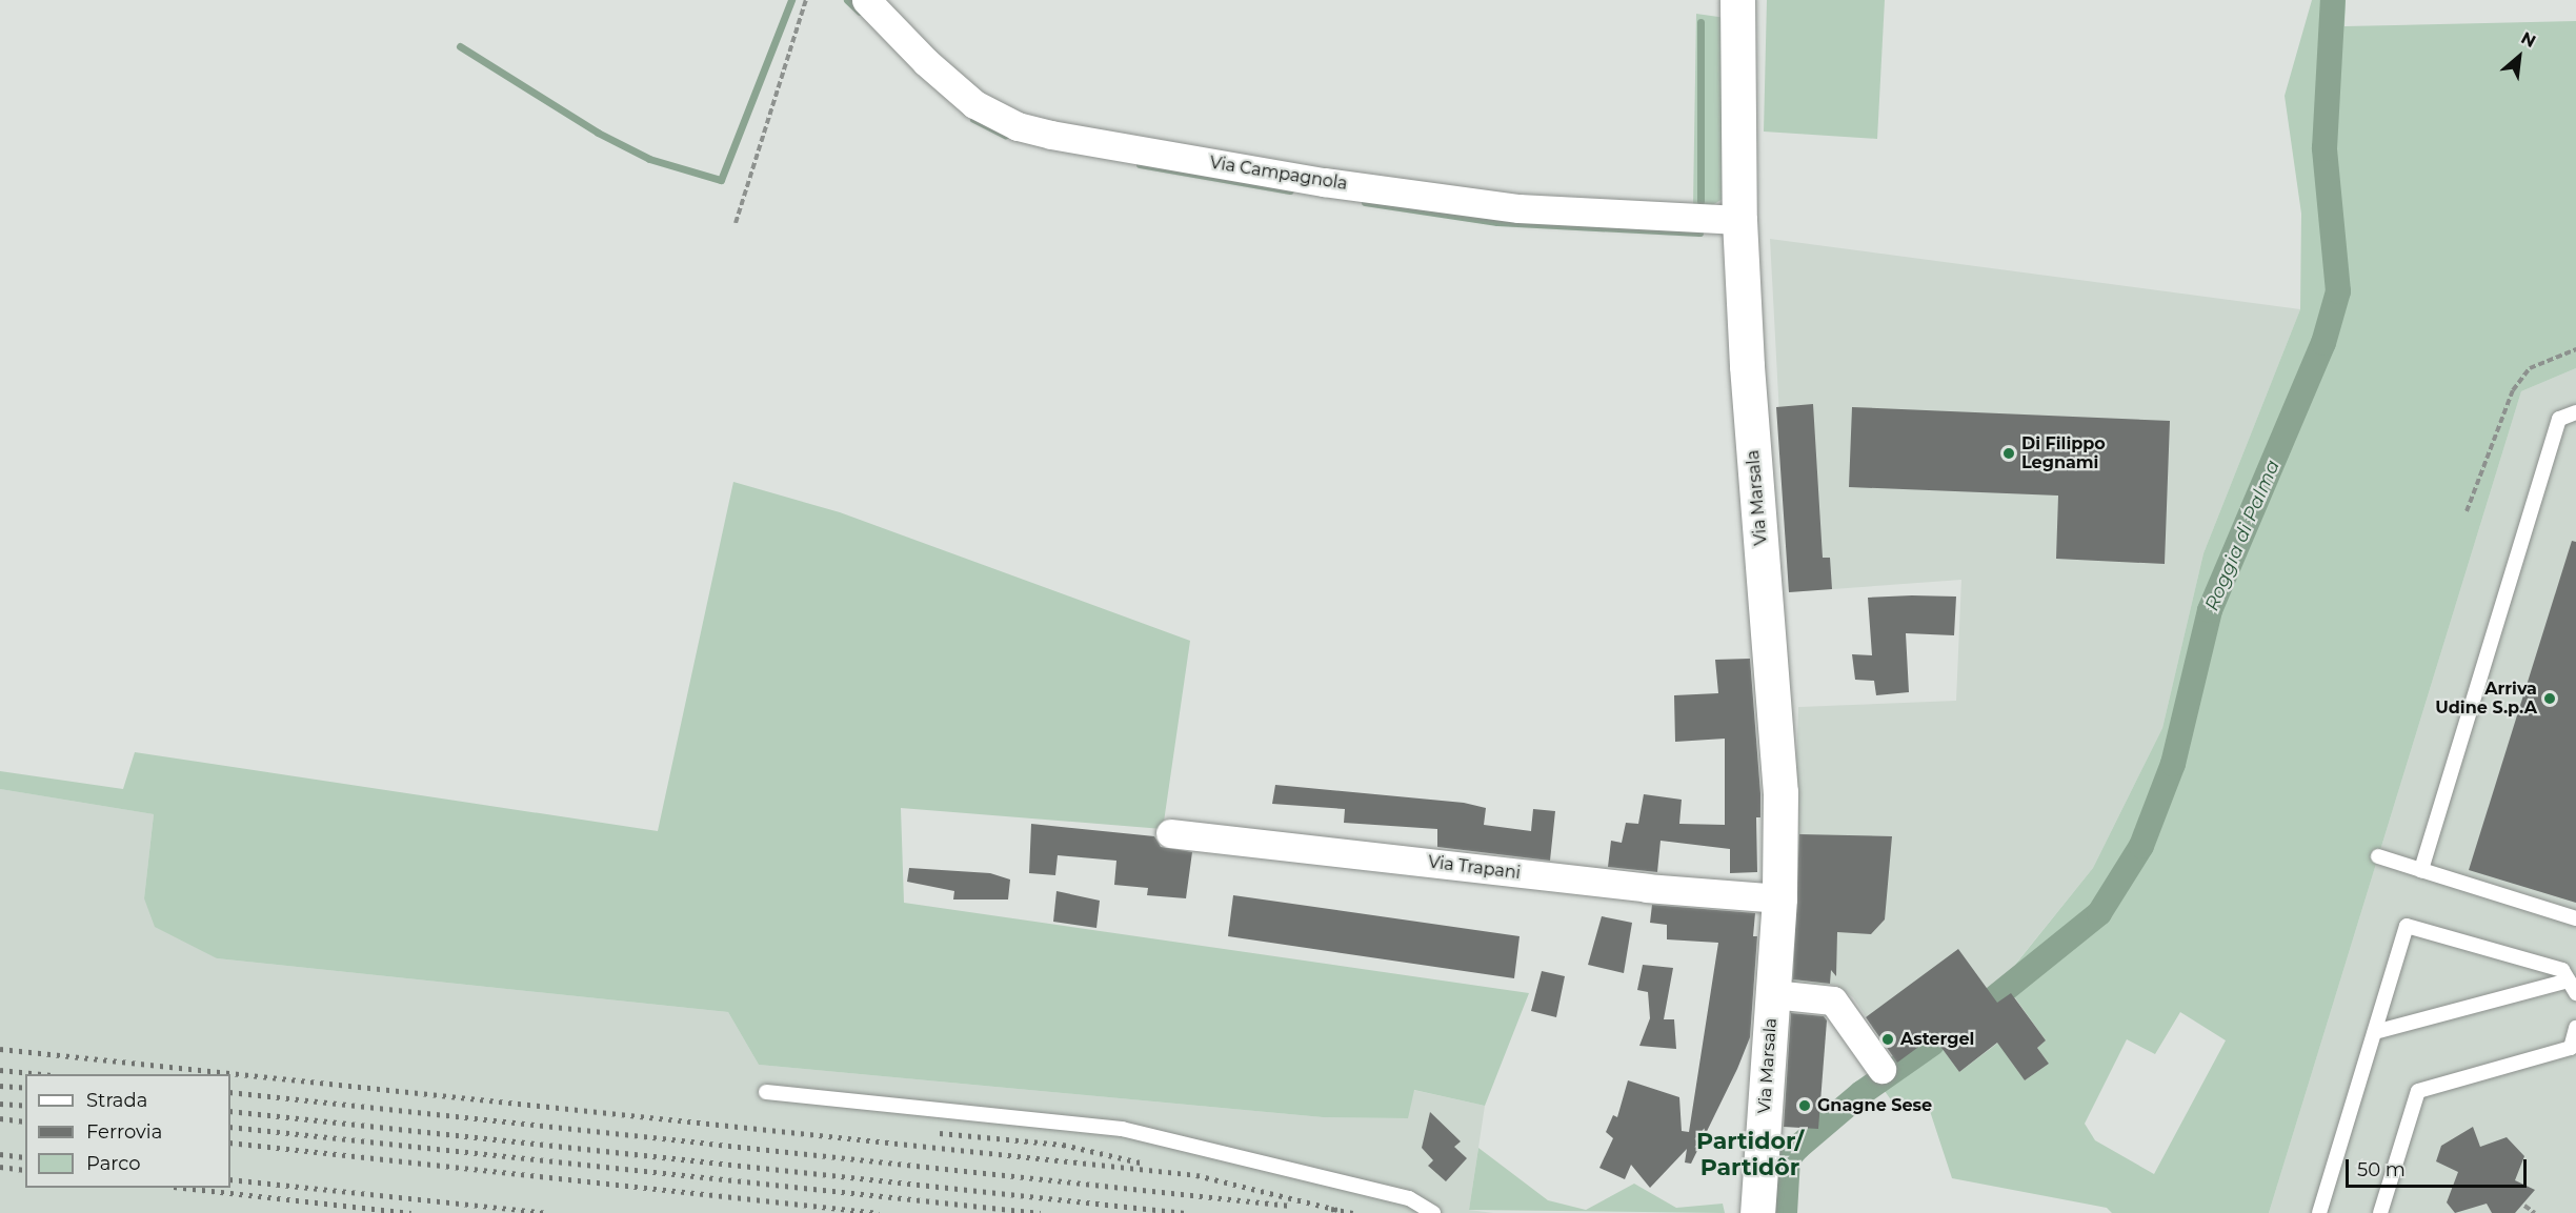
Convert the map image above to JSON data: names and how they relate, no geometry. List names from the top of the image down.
{
  "streets": {
    "street": ["Via Campagnola", "Via Marsala", "Via Trapani"]
  },
  "crossings": [
    ["Via Campagnola", "Via Marsala"],
    ["Via Marsala", "Via Trapani"]
  ],
  "districts": ["Partidor/ Partidôr"],
  "water": ["Roggia di Palma"],
  "places": [
    "Di Filippo Legnami",
    "Arriva Udine S.p.A",
    "Astergel",
    "Gnagne Sese"
  ],
  "legend": ["Strada", "Ferrovia", "Parco"],
  "scale_bar": "50 m",
  "north": "top right"
}
